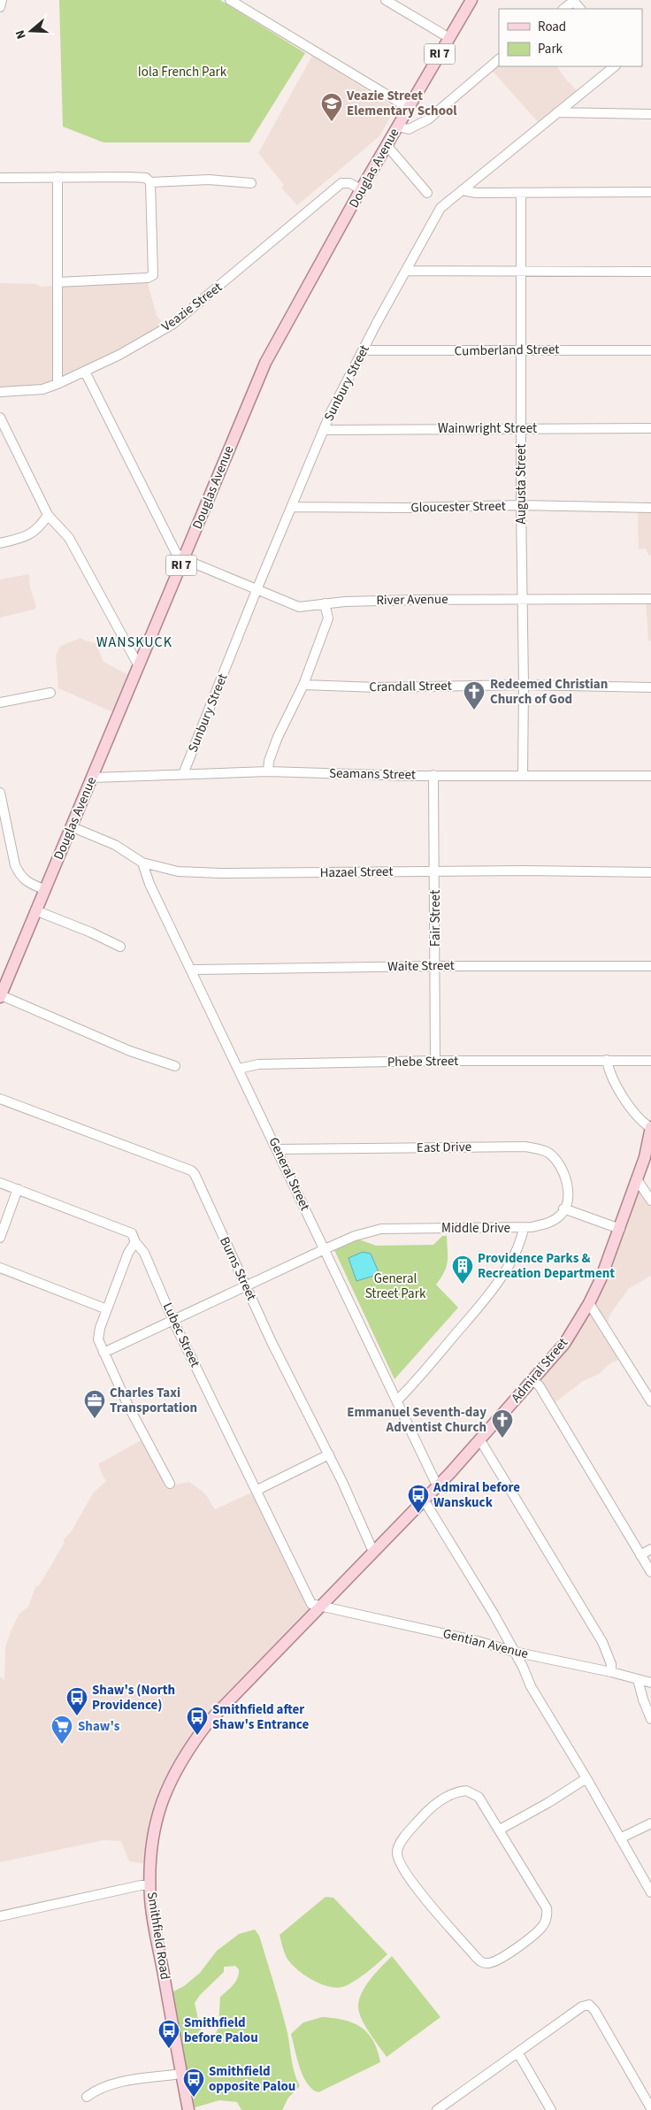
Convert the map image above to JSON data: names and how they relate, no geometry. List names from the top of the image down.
{
  "streets": {
    "main road": [
      "RI 7",
      "Douglas Avenue",
      "Admiral Street",
      "Smithfield Road"
    ],
    "street": [
      "Veazie Street",
      "Cumberland Street",
      "Sunbury Street",
      "Wainwright Street",
      "Augusta Street",
      "Gloucester Street",
      "River Avenue",
      "Crandall Street",
      "Seamans Street",
      "Hazael Street",
      "Fair Street",
      "Waite Street",
      "Phebe Street",
      "East Drive",
      "General Street",
      "Middle Drive",
      "Burns Street",
      "Lubec Street",
      "Gentian Avenue"
    ]
  },
  "crossings": [
    ["Douglas Avenue", "Veazie Street"],
    ["Douglas Avenue", "River Avenue"],
    ["Douglas Avenue", "Seamans Street"],
    ["Douglas Avenue", "Hazael Street"],
    ["Cumberland Street", "Sunbury Street"],
    ["Cumberland Street", "Augusta Street"],
    ["Sunbury Street", "Wainwright Street"],
    ["Sunbury Street", "Gloucester Street"],
    ["Sunbury Street", "River Avenue"],
    ["Sunbury Street", "Seamans Street"],
    ["Wainwright Street", "Augusta Street"],
    ["Augusta Street", "Gloucester Street"],
    ["Augusta Street", "River Avenue"],
    ["Augusta Street", "Crandall Street"],
    ["Augusta Street", "Seamans Street"],
    ["Seamans Street", "Fair Street"],
    ["Hazael Street", "Fair Street"],
    ["Hazael Street", "General Street"],
    ["Fair Street", "Waite Street"],
    ["Fair Street", "Phebe Street"],
    ["Waite Street", "General Street"],
    ["Phebe Street", "General Street"],
    ["East Drive", "General Street"],
    ["East Drive", "Middle Drive"],
    ["General Street", "Middle Drive"],
    ["General Street", "Admiral Street"],
    ["Middle Drive", "Burns Street"],
    ["Middle Drive", "Lubec Street"],
    ["Burns Street", "Admiral Street"],
    ["Lubec Street", "Admiral Street"],
    ["Lubec Street", "Gentian Avenue"],
    ["Lubec Street", "Smithfield Road"],
    ["Admiral Street", "Gentian Avenue"],
    ["Admiral Street", "Smithfield Road"],
    ["Gentian Avenue", "Smithfield Road"]
  ],
  "districts": ["WANSKUCK"],
  "parks": ["Iola French Park", "General Street Park"],
  "places": {
    "school or university": ["Veazie Street Elementary School"],
    "church": ["Redeemed Christian Church of God", "Emmanuel Seventh-day Adventist Church"],
    "building": ["Providence Parks & Recreation Department"],
    "office": ["Charles Taxi Transportation"],
    "bus stop": [
      "Admiral before Wanskuck",
      "Shaw's (North Providence)",
      "Smithfield after Shaw's Entrance",
      "Smithfield before Palou",
      "Smithfield opposite Palou"
    ],
    "supermarket": ["Shaw's"]
  },
  "legend": ["Road", "Park"],
  "north": "left"
}
